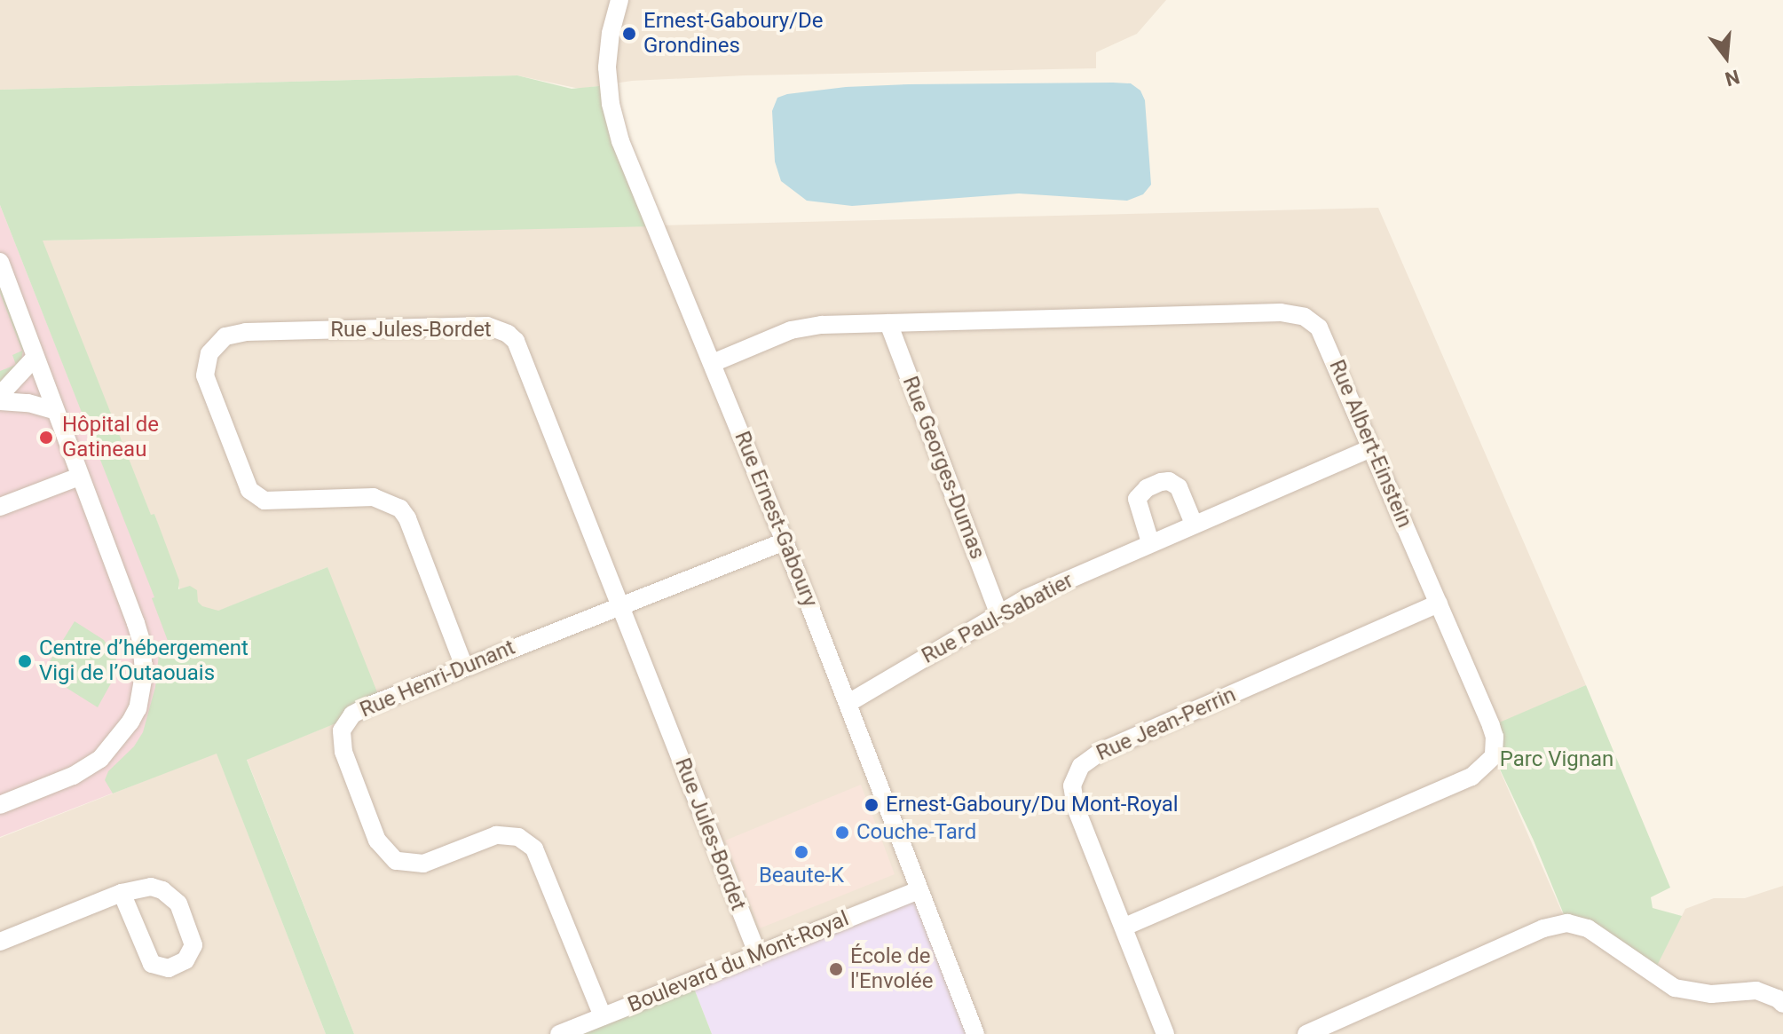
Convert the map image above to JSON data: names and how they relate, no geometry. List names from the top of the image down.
{
  "streets": {
    "street": [
      "Rue Jules-Bordet",
      "Rue Albert-Einstein",
      "Rue Georges-Dumas",
      "Rue Ernest-Gaboury",
      "Rue Paul-Sabatier",
      "Rue Henri-Dunant",
      "Rue Jean-Perrin",
      "Boulevard du Mont-Royal"
    ]
  },
  "crossings": [
    ["Rue Jules-Bordet", "Rue Henri-Dunant"],
    ["Rue Jules-Bordet", "Boulevard du Mont-Royal"],
    ["Rue Albert-Einstein", "Rue Georges-Dumas"],
    ["Rue Albert-Einstein", "Rue Ernest-Gaboury"],
    ["Rue Albert-Einstein", "Rue Paul-Sabatier"],
    ["Rue Albert-Einstein", "Rue Jean-Perrin"],
    ["Rue Georges-Dumas", "Rue Paul-Sabatier"],
    ["Rue Ernest-Gaboury", "Rue Paul-Sabatier"],
    ["Rue Ernest-Gaboury", "Rue Henri-Dunant"],
    ["Rue Ernest-Gaboury", "Boulevard du Mont-Royal"],
    ["Rue Henri-Dunant", "Boulevard du Mont-Royal"]
  ],
  "parks": ["Parc Vignan"],
  "places": [
    "Ernest-Gaboury/De Grondines",
    "Hôpital de Gatineau",
    "Centre d’hébergement Vigi de l’Outaouais",
    "Ernest-Gaboury/Du Mont-Royal",
    "Couche-Tard",
    "Beaute-K",
    "École de l'Envolée"
  ],
  "north": "bottom"
}
